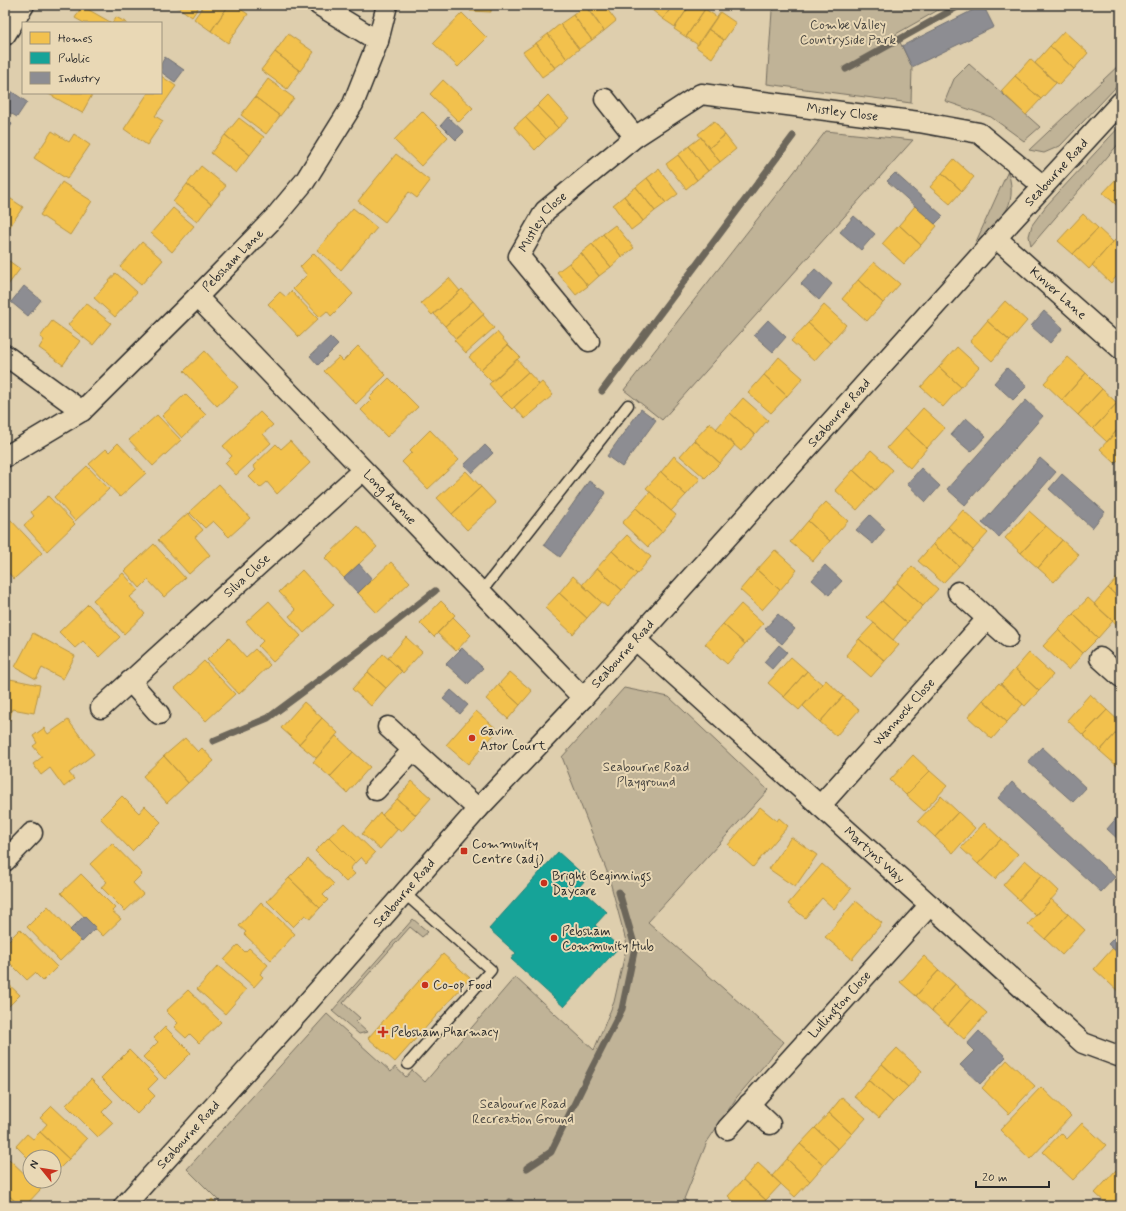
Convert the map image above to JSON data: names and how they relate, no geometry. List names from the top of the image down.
{
  "streets": {
    "street": [
      "Mistley Close",
      "Seabourne Road",
      "Pebsham Lane",
      "Kinver Lane",
      "Long Avenue",
      "Silva Close",
      "Wannock Close",
      "Martyns Way",
      "Lullington Close"
    ]
  },
  "crossings": [
    ["Mistley Close", "Seabourne Road"],
    ["Seabourne Road", "Kinver Lane"],
    ["Seabourne Road", "Long Avenue"],
    ["Seabourne Road", "Martyns Way"],
    ["Pebsham Lane", "Long Avenue"],
    ["Long Avenue", "Silva Close"],
    ["Wannock Close", "Martyns Way"],
    ["Martyns Way", "Lullington Close"]
  ],
  "parks": ["Combe Valley Countryside Park", "Seabourne Road Playground", "Seabourne Road Recreation Ground"],
  "places": {
    "other": [
      "Gavin Astor Court",
      "Bright Beginnings Daycare",
      "Pebsham Community Hub",
      "Co-op Food"
    ],
    "transit": ["Community Centre (adj)"],
    "health": ["Pebsham Pharmacy"]
  },
  "legend": ["Homes", "Public", "Industry"],
  "scale_bar": "20 m",
  "north": "top left"
}
